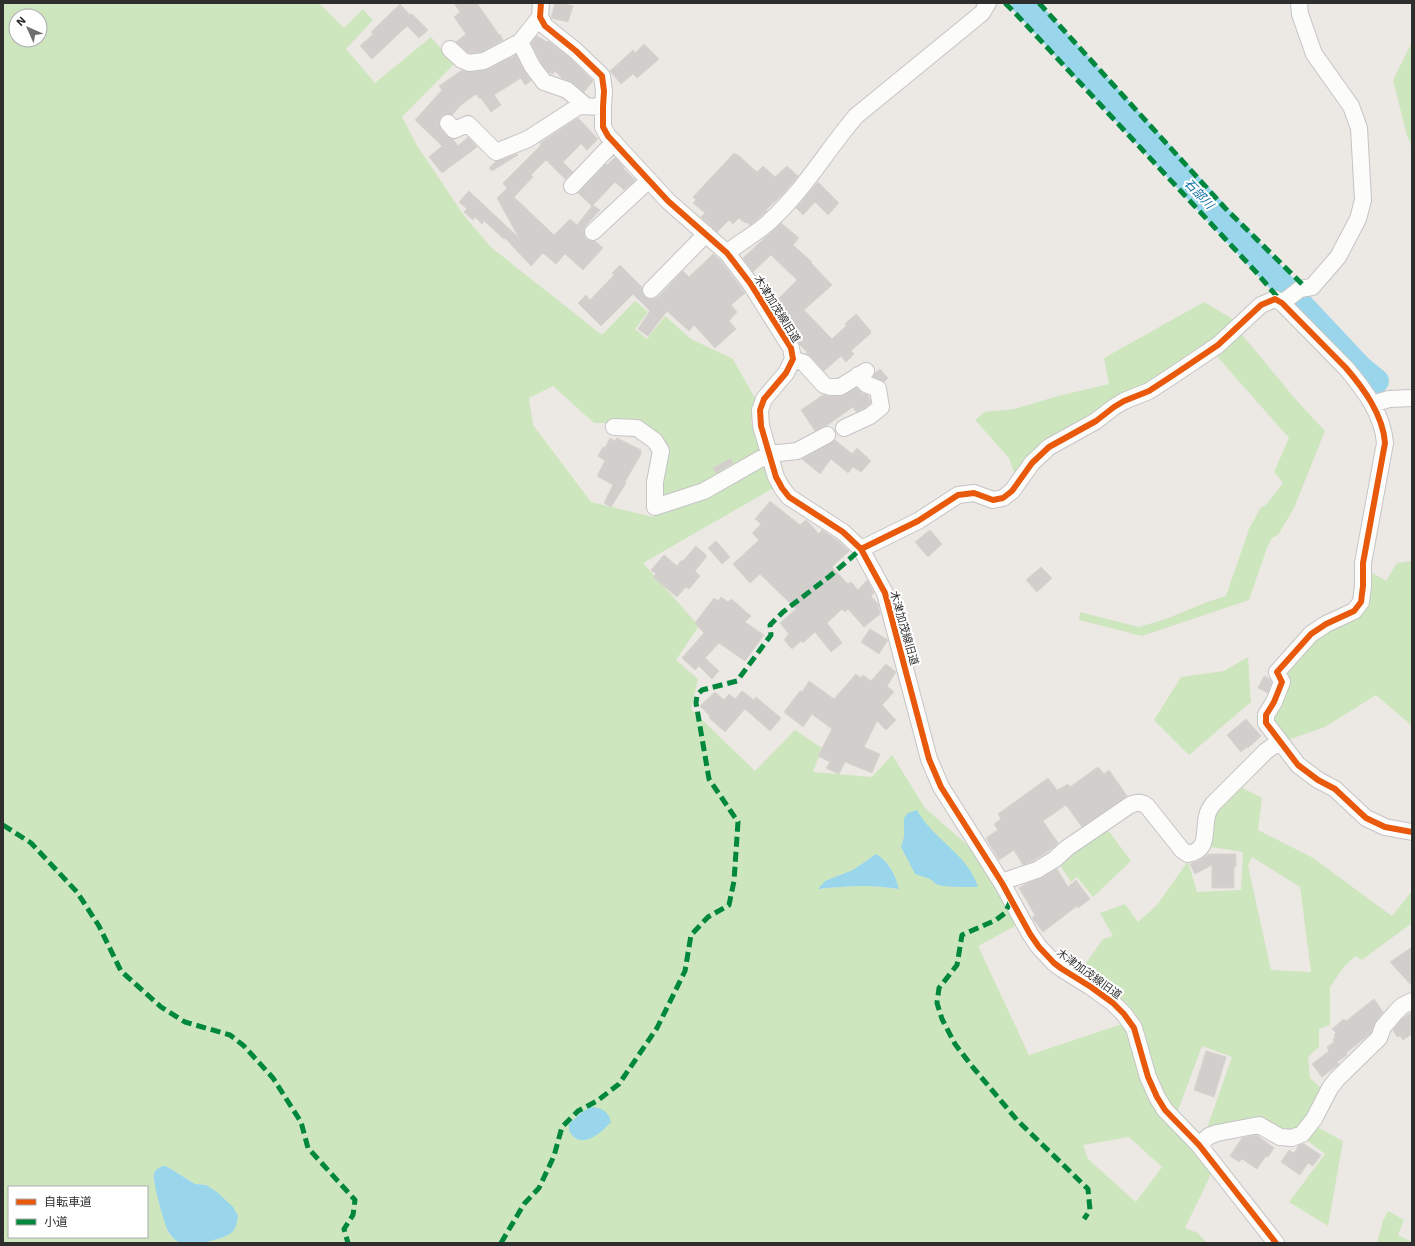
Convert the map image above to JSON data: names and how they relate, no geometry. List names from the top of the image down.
{
  "streets": {
    "street": ["木津加茂線旧道"]
  },
  "water": ["石部川"],
  "legend": ["自転車道", "小道"],
  "north": "top left"
}
